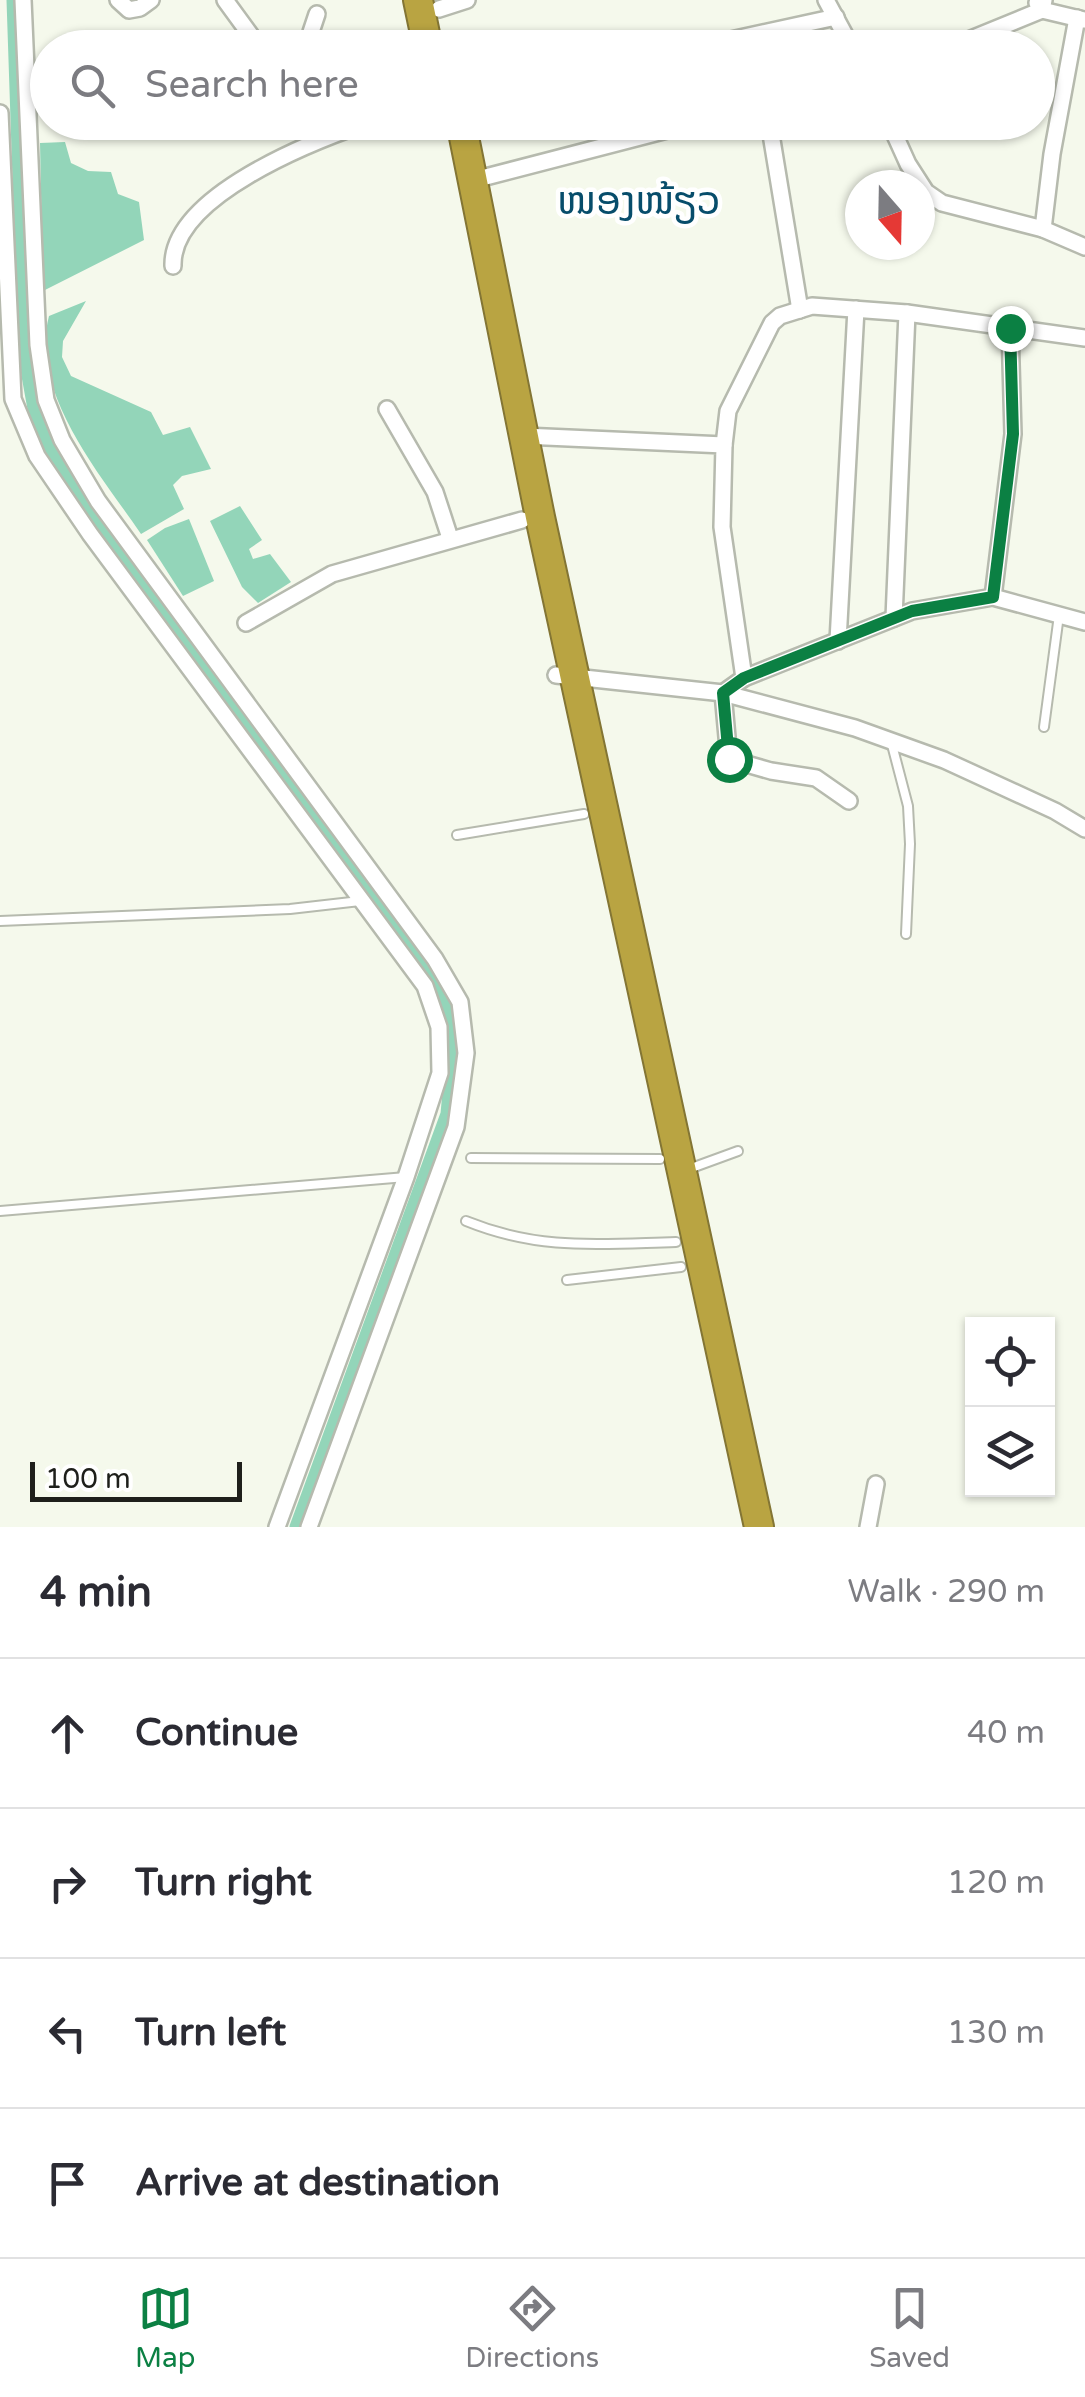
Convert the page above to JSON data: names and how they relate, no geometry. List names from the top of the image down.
{
  "districts": ["ໜອງໜ້ຽວ"],
  "scale_bar": "100 m",
  "north": "bottom",
  "page": {
    "search": "Search here",
    "scale": "100 m",
    "heading": ["4 min", "Walk · 290 m"],
    "list": [
      ["Continue", "40 m"],
      ["Turn right", "120 m"],
      ["Turn left", "130 m"],
      "Arrive at destination"
    ],
    "nav": ["Map", "Directions", "Saved"]
  }
}
